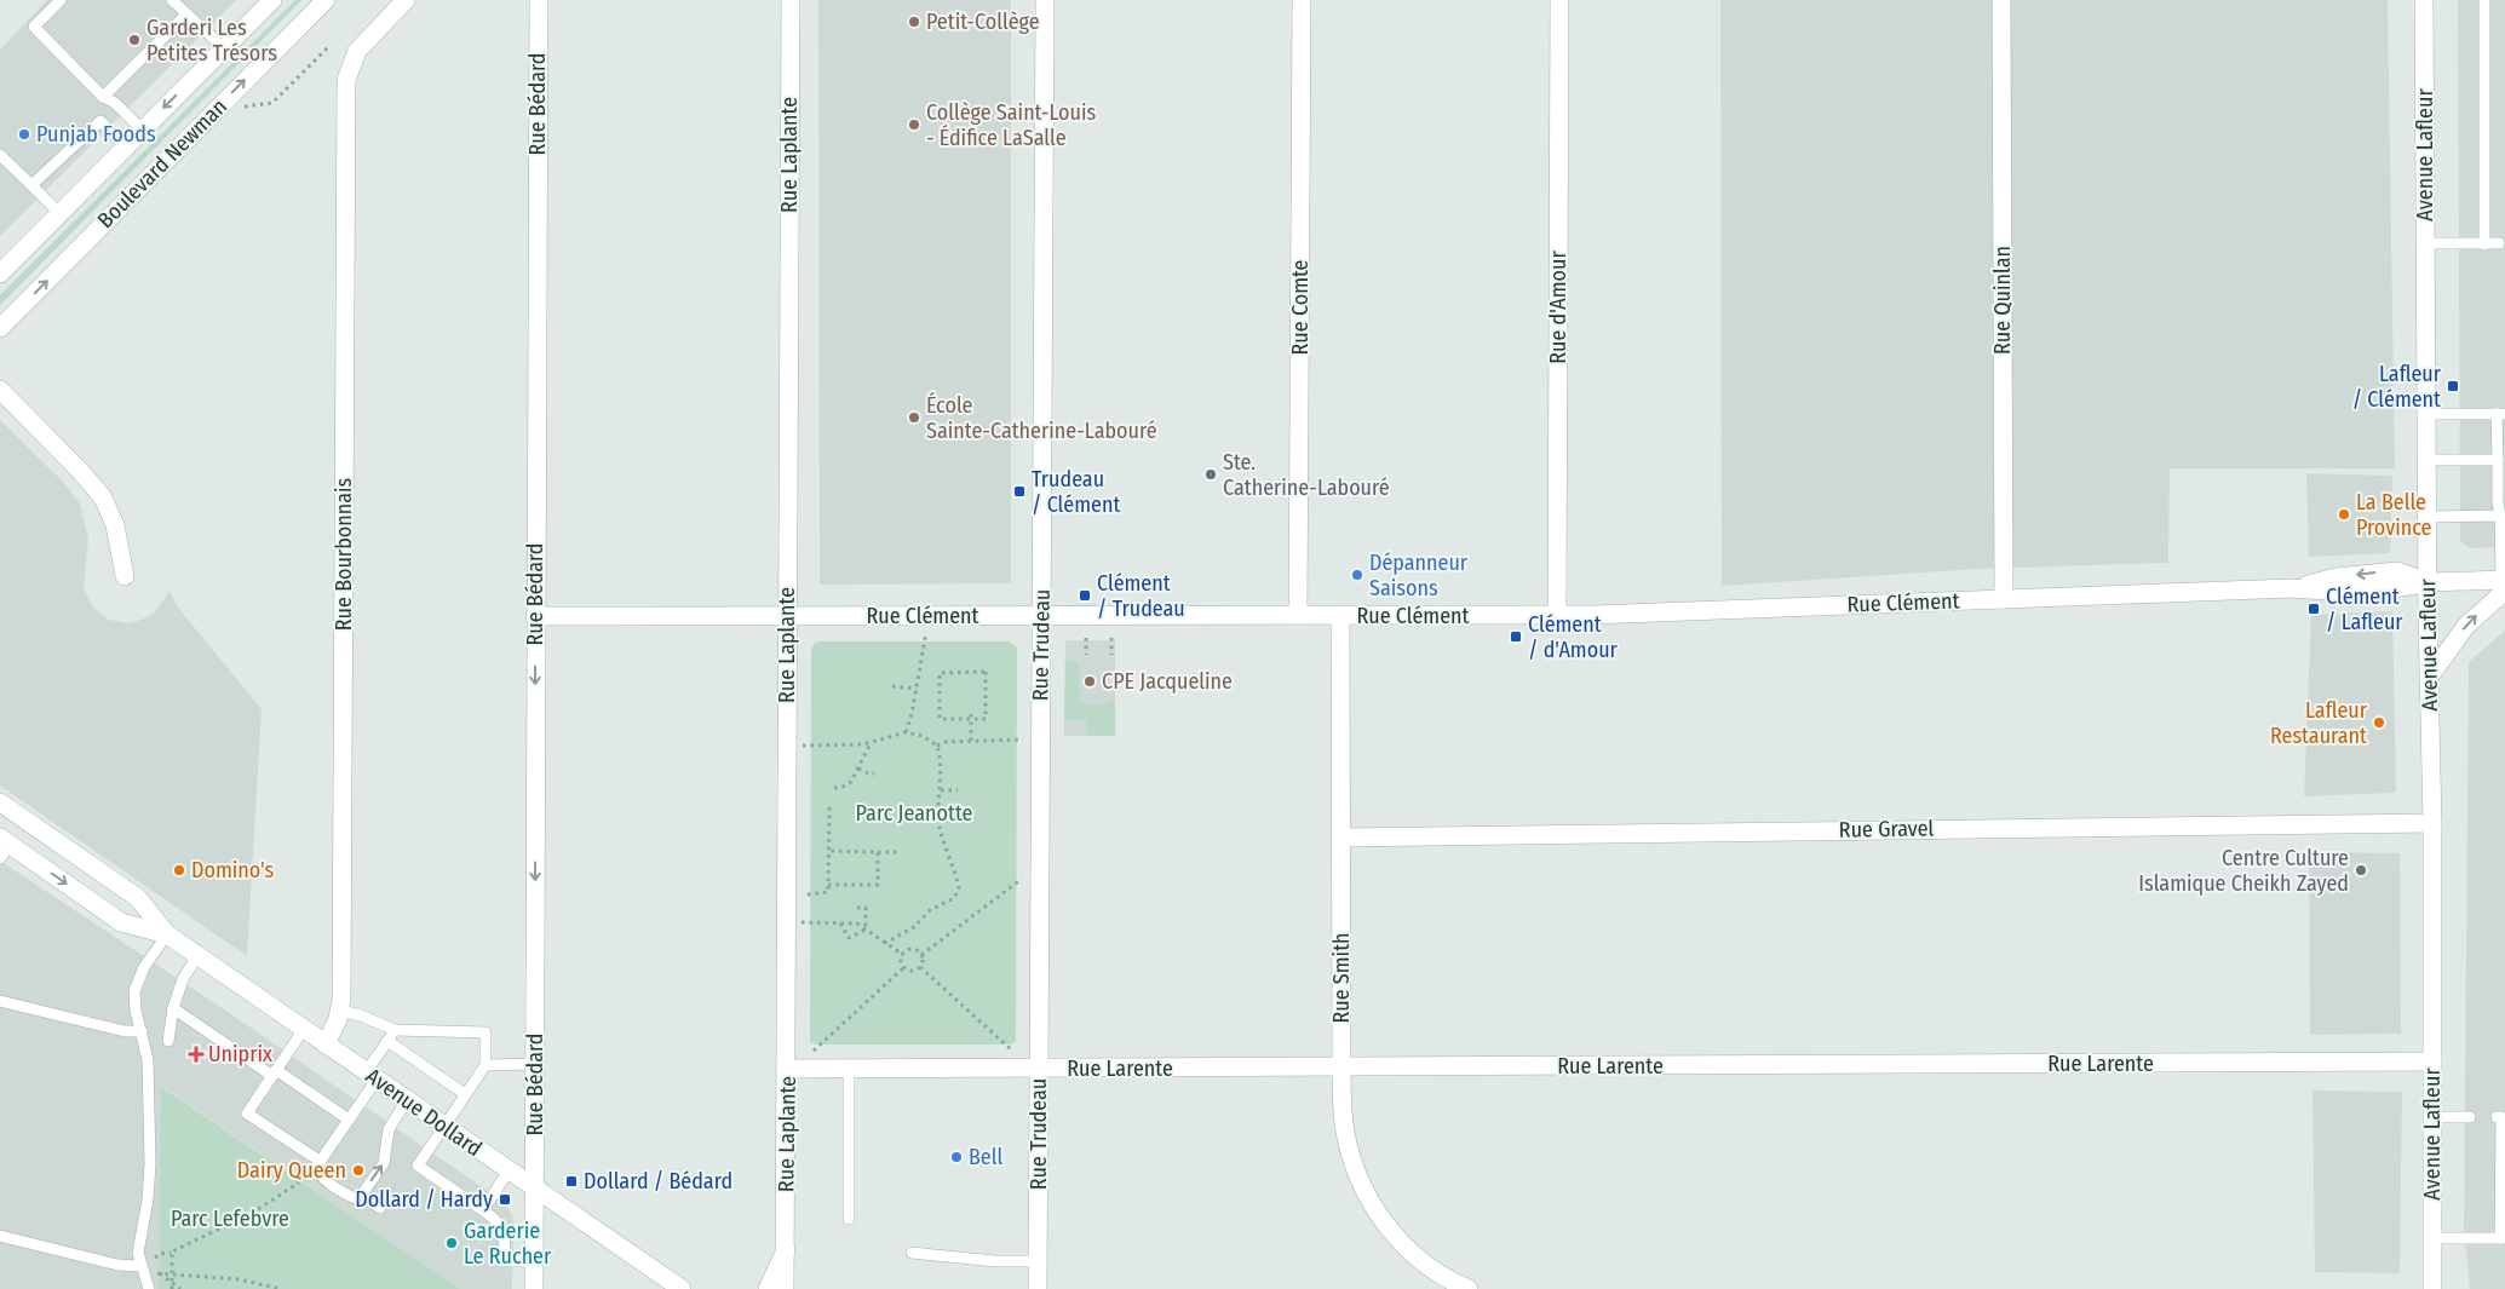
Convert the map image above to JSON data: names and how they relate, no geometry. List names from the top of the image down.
{
  "streets": {
    "street": [
      "Rue Bédard",
      "Rue Laplante",
      "Avenue Lafleur",
      "Boulevard Newman",
      "Rue Quinlan",
      "Rue Comte",
      "Rue d'Amour",
      "Rue Bourbonnais",
      "Rue Clément",
      "Rue Trudeau",
      "Rue Gravel",
      "Rue Smith",
      "Rue Larente",
      "Avenue Dollard"
    ]
  },
  "crossings": [
    ["Rue Bédard", "Rue Clément"],
    ["Rue Bédard", "Avenue Dollard"],
    ["Rue Laplante", "Rue Clément"],
    ["Rue Laplante", "Rue Larente"],
    ["Avenue Lafleur", "Rue Clément"],
    ["Avenue Lafleur", "Rue Gravel"],
    ["Avenue Lafleur", "Rue Larente"],
    ["Rue Quinlan", "Rue Clément"],
    ["Rue Comte", "Rue Clément"],
    ["Rue d'Amour", "Rue Clément"],
    ["Rue Bourbonnais", "Avenue Dollard"],
    ["Rue Clément", "Rue Trudeau"],
    ["Rue Clément", "Rue Smith"],
    ["Rue Trudeau", "Rue Larente"],
    ["Rue Gravel", "Rue Smith"],
    ["Rue Smith", "Rue Larente"]
  ],
  "parks": ["Parc Jeanotte", "Parc Lefebvre"],
  "places": {
    "other": [
      "Petit-Collège",
      "Garderi Les Petites Trésors",
      "Collège Saint-Louis - Édifice LaSalle",
      "Punjab Foods",
      "École Sainte-Catherine-Labouré",
      "Ste. Catherine-Labouré",
      "La Belle Province",
      "Dépanneur Saisons",
      "CPE Jacqueline",
      "Lafleur Restaurant",
      "Domino's",
      "Centre Culture Islamique Cheikh Zayed",
      "Bell",
      "Dairy Queen",
      "Garderie Le Rucher"
    ],
    "transit": [
      "Lafleur / Clément",
      "Trudeau / Clément",
      "Clément / Trudeau",
      "Clément / Lafleur",
      "Clément / d'Amour",
      "Dollard / Bédard",
      "Dollard / Hardy"
    ],
    "health": ["Uniprix"]
  }
}
